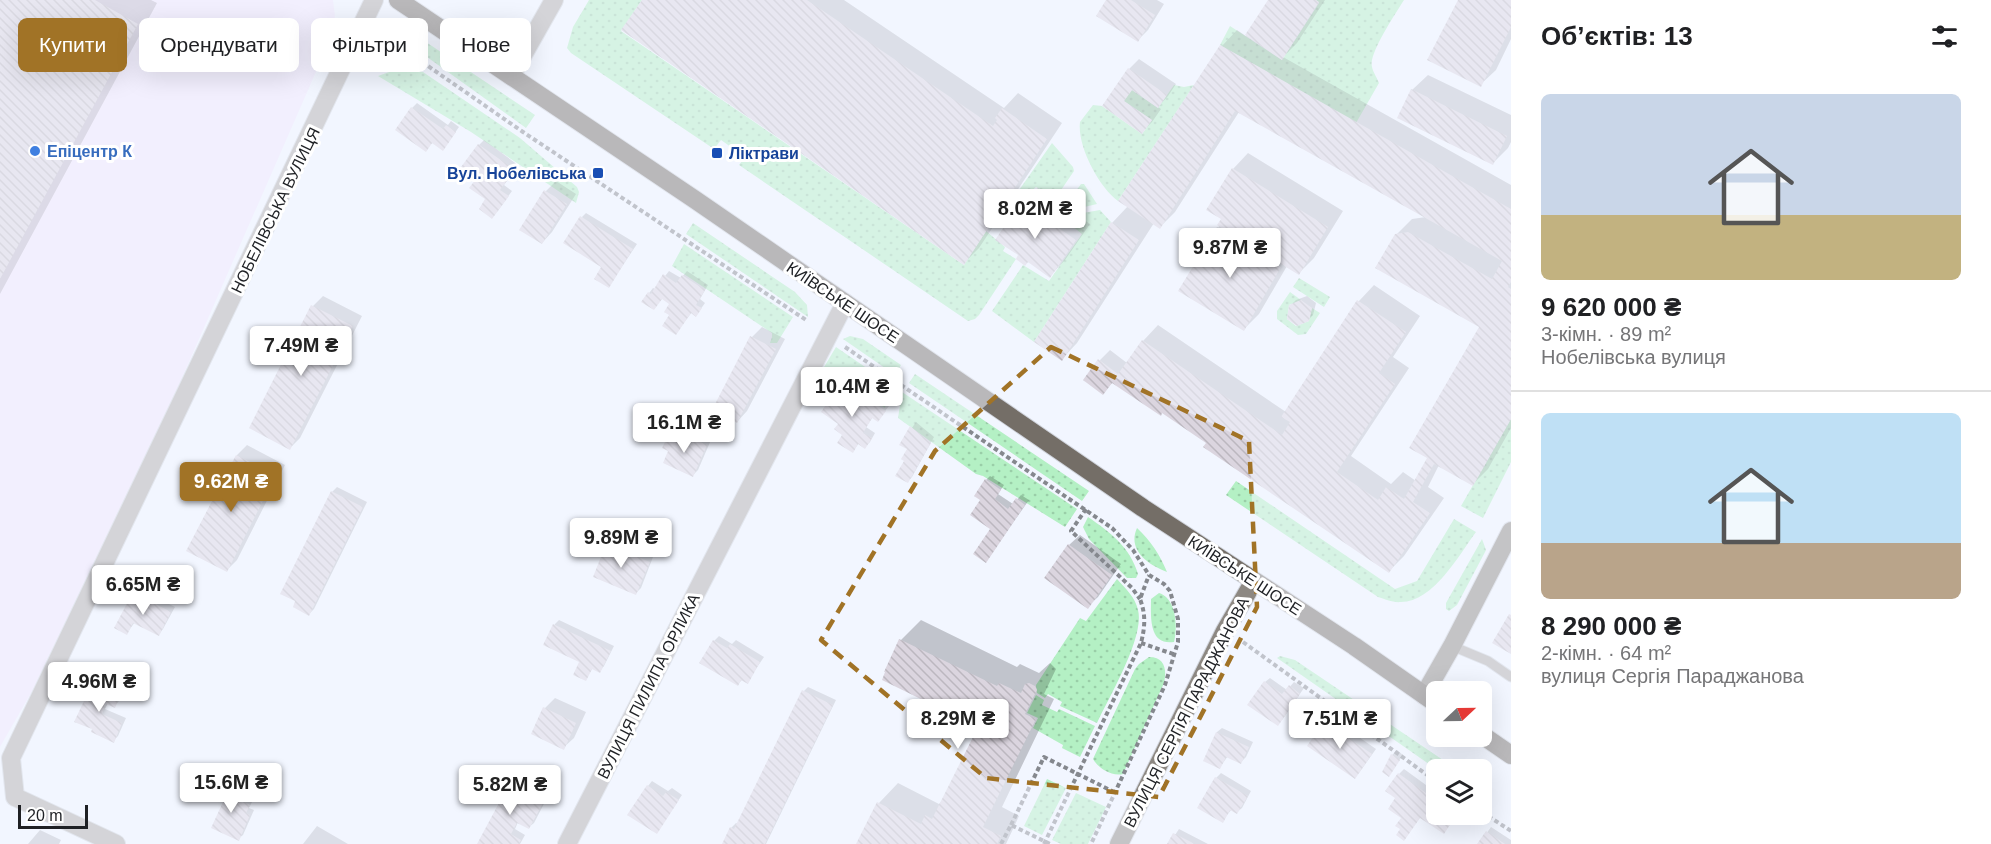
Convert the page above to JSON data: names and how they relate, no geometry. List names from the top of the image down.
{
  "streets": {
    "main road": ["КИЇВСЬКЕ ШОСЕ", "ВУЛИЦЯ СЕРГІЯ ПАРАДЖАНОВА"],
    "street": ["НОБЕЛІВСЬКА ВУЛИЦЯ", "ВУЛИЦЯ ПИЛИПА ОРЛИКА"]
  },
  "crossings": [
    ["КИЇВСЬКЕ ШОСЕ", "ВУЛИЦЯ ПИЛИПА ОРЛИКА"],
    ["КИЇВСЬКЕ ШОСЕ", "ВУЛИЦЯ СЕРГІЯ ПАРАДЖАНОВА"]
  ],
  "places": {
    "other": ["Епіцентр К"],
    "transit": ["Ліктрави", "Вул. Нобелівська"]
  },
  "scale_bar": "20 m",
  "north": "right",
  "page": {
    "heading": "Об’єктів: 13",
    "chip": [
      "Купити",
      "Орендувати",
      "Фільтри",
      "Нове"
    ],
    "list": [
      {
        "name": "9 620 000 ₴",
        "note": "3-кімн. · 89 m² · Нобелівська вулиця"
      },
      {
        "name": "8 290 000 ₴",
        "note": "2-кімн. · 64 m² · вулиця Сергія Параджанова"
      }
    ],
    "price": [
      "8.02M ₴",
      "9.87M ₴",
      "7.49M ₴",
      "10.4M ₴",
      "16.1M ₴",
      "9.62M ₴",
      "9.89M ₴",
      "6.65M ₴",
      "4.96M ₴",
      "8.29M ₴",
      "7.51M ₴",
      "15.6M ₴",
      "5.82M ₴"
    ],
    "scale": "20 m"
  }
}
